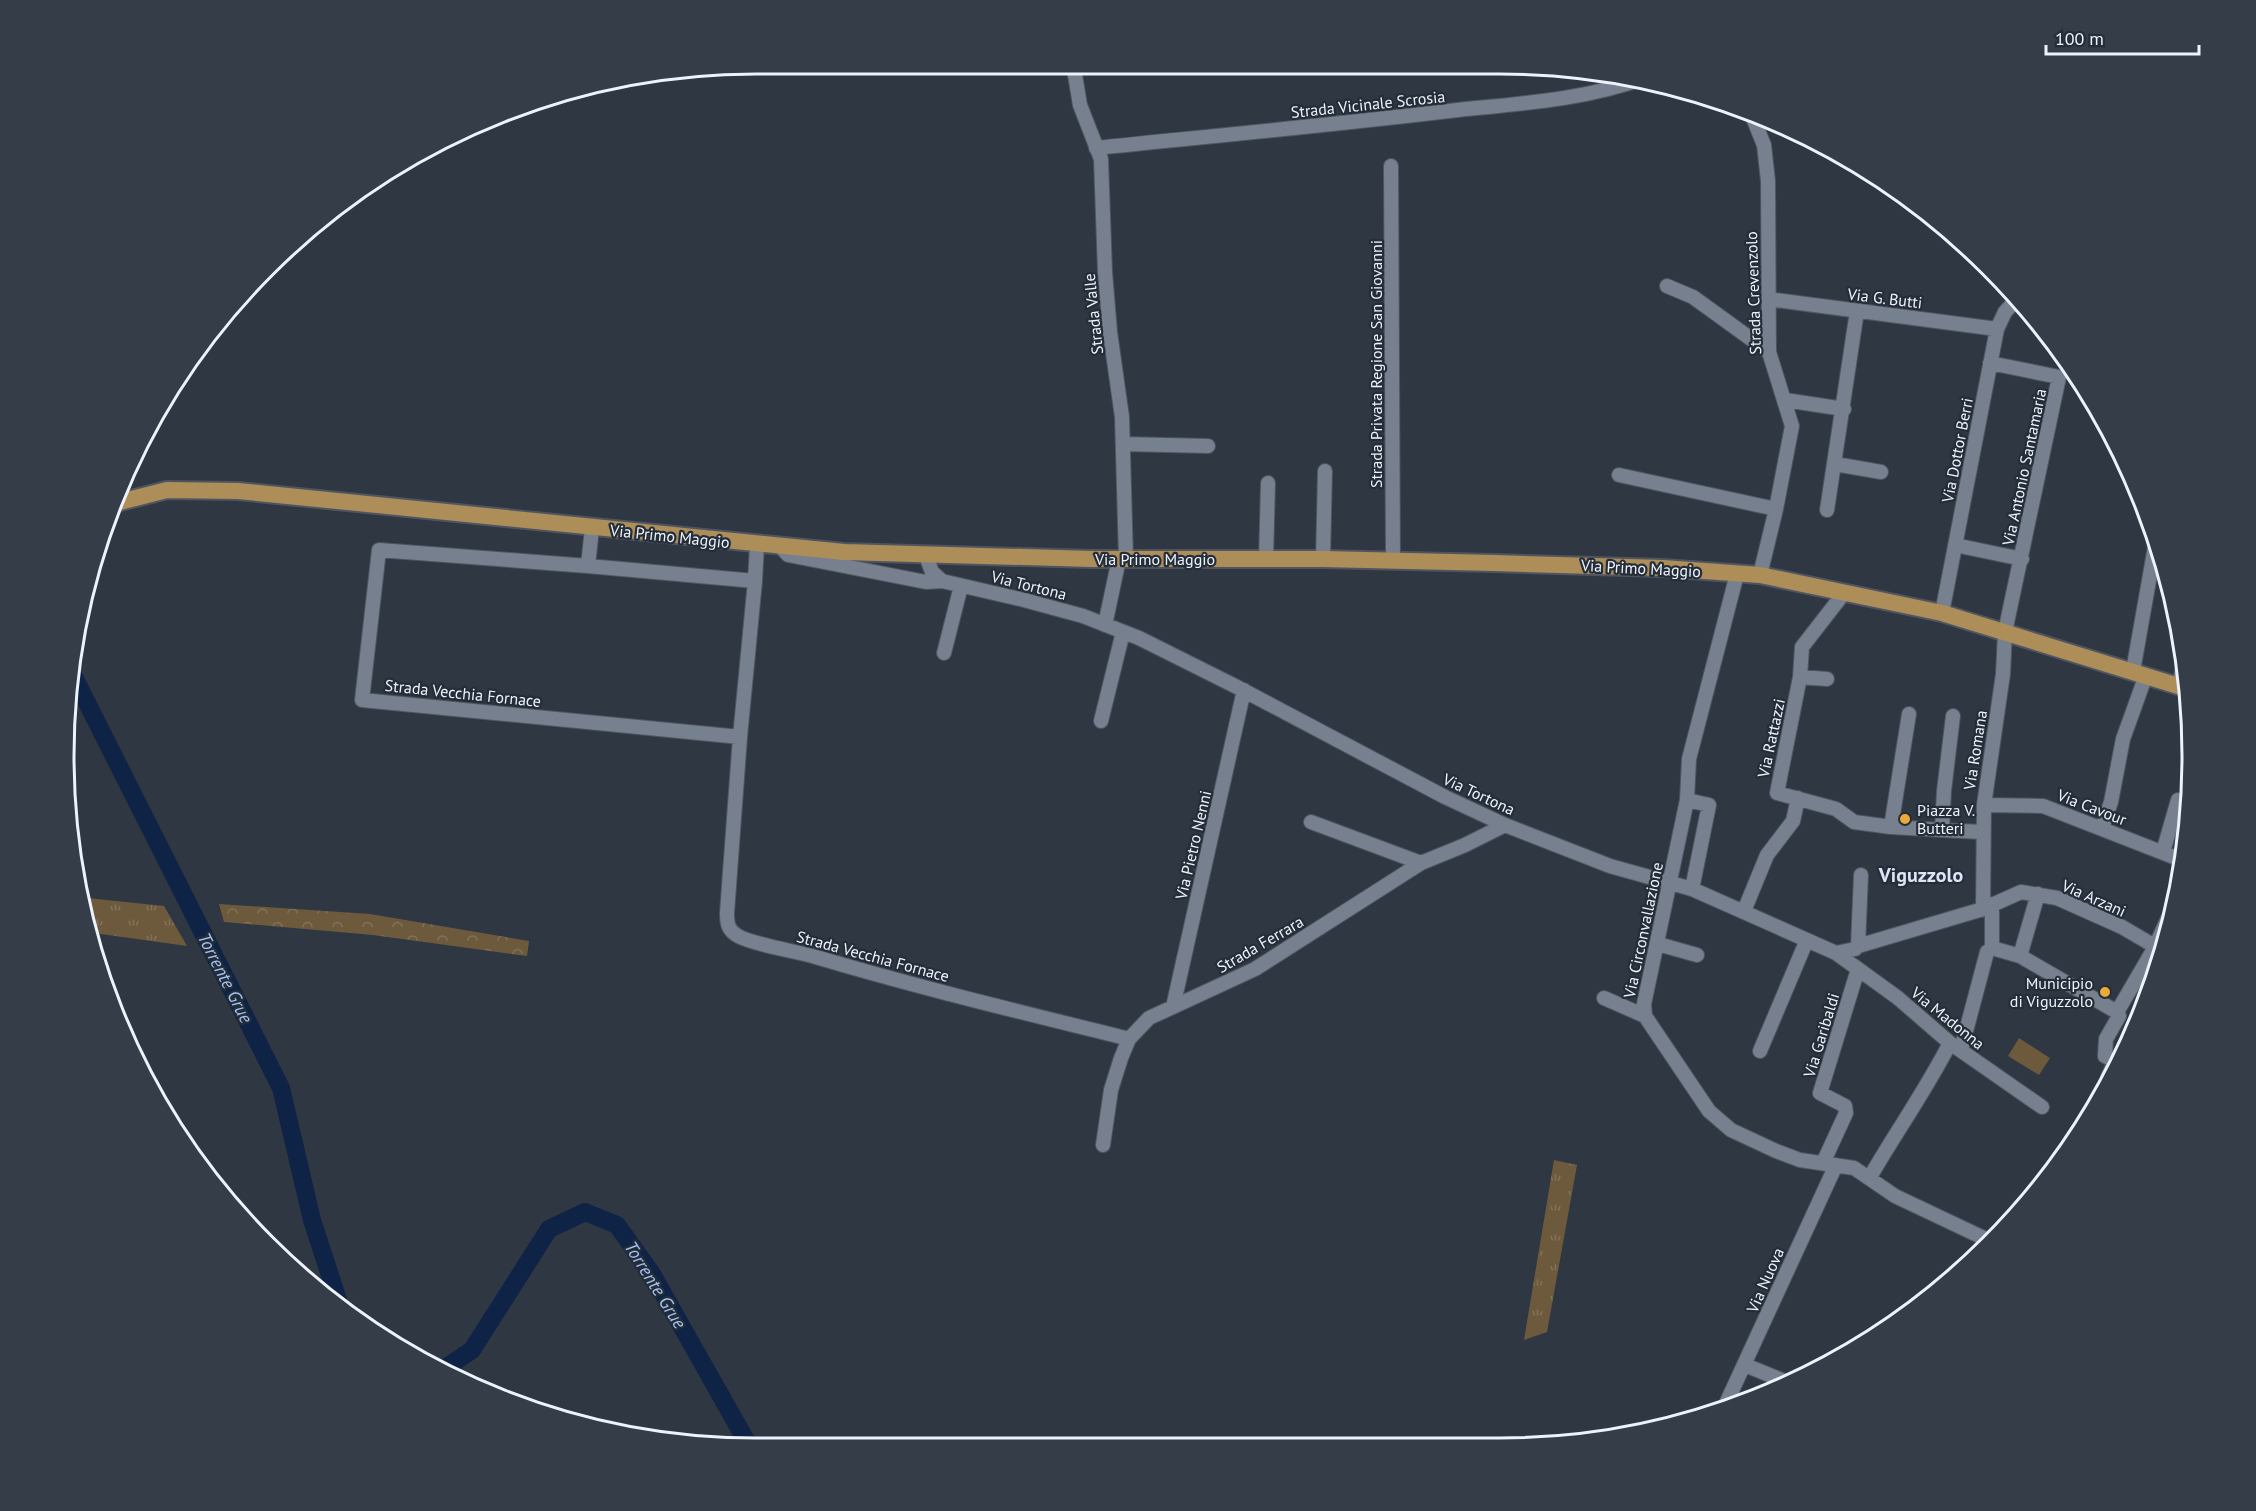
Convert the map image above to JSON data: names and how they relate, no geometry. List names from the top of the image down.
{
  "streets": {
    "main road": ["Via Primo Maggio"],
    "street": [
      "Strada Vicinale Scrosia",
      "Strada Crevenzolo",
      "Via G. Butti",
      "Strada Valle",
      "Strada Privata Regione San Giovanni",
      "Via Dottor Berri",
      "Via Antonio Santamaria",
      "Via Tortona",
      "Strada Vecchia Fornace",
      "Via Rattazzi",
      "Via Romana",
      "Via Cavour",
      "Via Pietro Nenni",
      "Via Arzani",
      "Via Circonvallazione",
      "Strada Ferrara",
      "Via Madonna",
      "Via Garibaldi",
      "Via Nuova"
    ]
  },
  "crossings": [
    ["Strada Vicinale Scrosia", "Strada Valle"],
    ["Strada Crevenzolo", "Via G. Butti"],
    ["Strada Crevenzolo", "Via Primo Maggio"],
    ["Via G. Butti", "Via Dottor Berri"],
    ["Strada Valle", "Via Primo Maggio"],
    ["Strada Valle", "Via Tortona"],
    ["Strada Privata Regione San Giovanni", "Via Primo Maggio"],
    ["Via Dottor Berri", "Via Antonio Santamaria"],
    ["Via Dottor Berri", "Via Primo Maggio"],
    ["Via Antonio Santamaria", "Via Primo Maggio"],
    ["Via Antonio Santamaria", "Via Romana"],
    ["Via Primo Maggio", "Via Tortona"],
    ["Via Primo Maggio", "Via Rattazzi"],
    ["Via Primo Maggio", "Via Romana"],
    ["Via Primo Maggio", "Via Circonvallazione"],
    ["Via Tortona", "Via Pietro Nenni"],
    ["Via Tortona", "Via Arzani"],
    ["Via Tortona", "Via Circonvallazione"],
    ["Via Tortona", "Strada Ferrara"],
    ["Via Tortona", "Via Madonna"],
    ["Strada Vecchia Fornace", "Strada Ferrara"],
    ["Via Romana", "Via Cavour"],
    ["Via Romana", "Via Arzani"],
    ["Via Pietro Nenni", "Strada Ferrara"],
    ["Via Arzani", "Via Madonna"],
    ["Via Circonvallazione", "Via Garibaldi"],
    ["Via Circonvallazione", "Via Nuova"],
    ["Via Madonna", "Via Garibaldi"],
    ["Via Garibaldi", "Via Nuova"]
  ],
  "districts": ["Viguzzolo"],
  "water": ["Torrente Grue"],
  "places": ["Piazza V. Butteri", "Municipio di Viguzzolo"],
  "scale_bar": "100 m"
}
